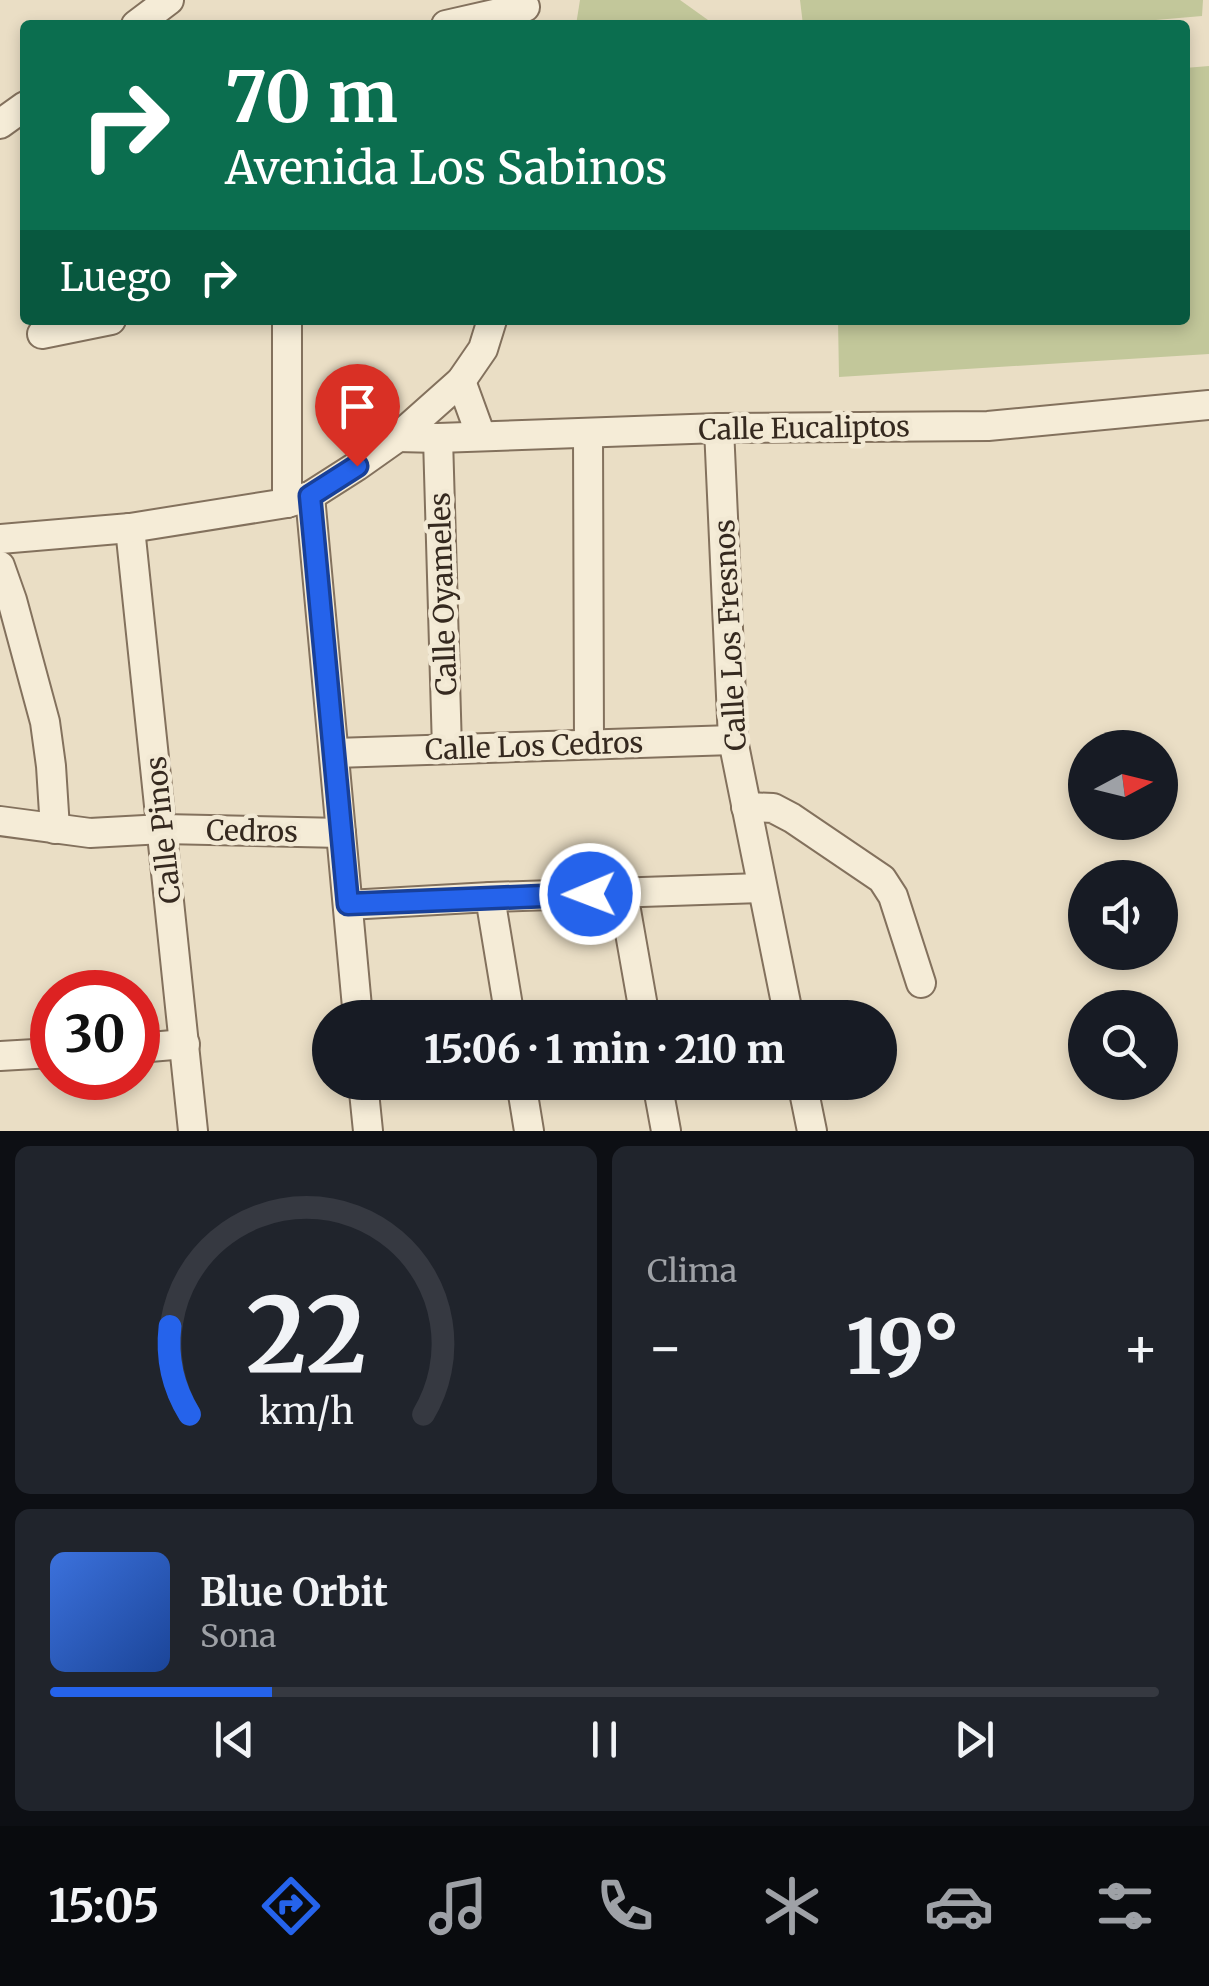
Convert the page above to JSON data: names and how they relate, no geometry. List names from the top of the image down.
{
  "streets": {
    "street": [
      "Calle Eucaliptos",
      "Calle Oyameles",
      "Calle Los Fresnos",
      "Calle Los Cedros",
      "Calle Pinos",
      "Cedros"
    ]
  },
  "crossings": [
    ["Calle Eucaliptos", "Calle Oyameles"],
    ["Calle Eucaliptos", "Calle Los Fresnos"],
    ["Calle Oyameles", "Calle Los Cedros"],
    ["Calle Los Fresnos", "Calle Los Cedros"],
    ["Calle Pinos", "Cedros"]
  ],
  "north": "right",
  "page": {
    "turn": ["70 m", "Avenida Los Sabinos"],
    "then": "Luego",
    "limit": "30",
    "trip": "15:06 · 1 min · 210 m",
    "tile": "Clima",
    "heat": ["−", "19°", "+"],
    "song": ["Blue Orbit", "Sona"],
    "tabs": "15:05",
    "gauge": ["22", "km/h"]
  }
}
